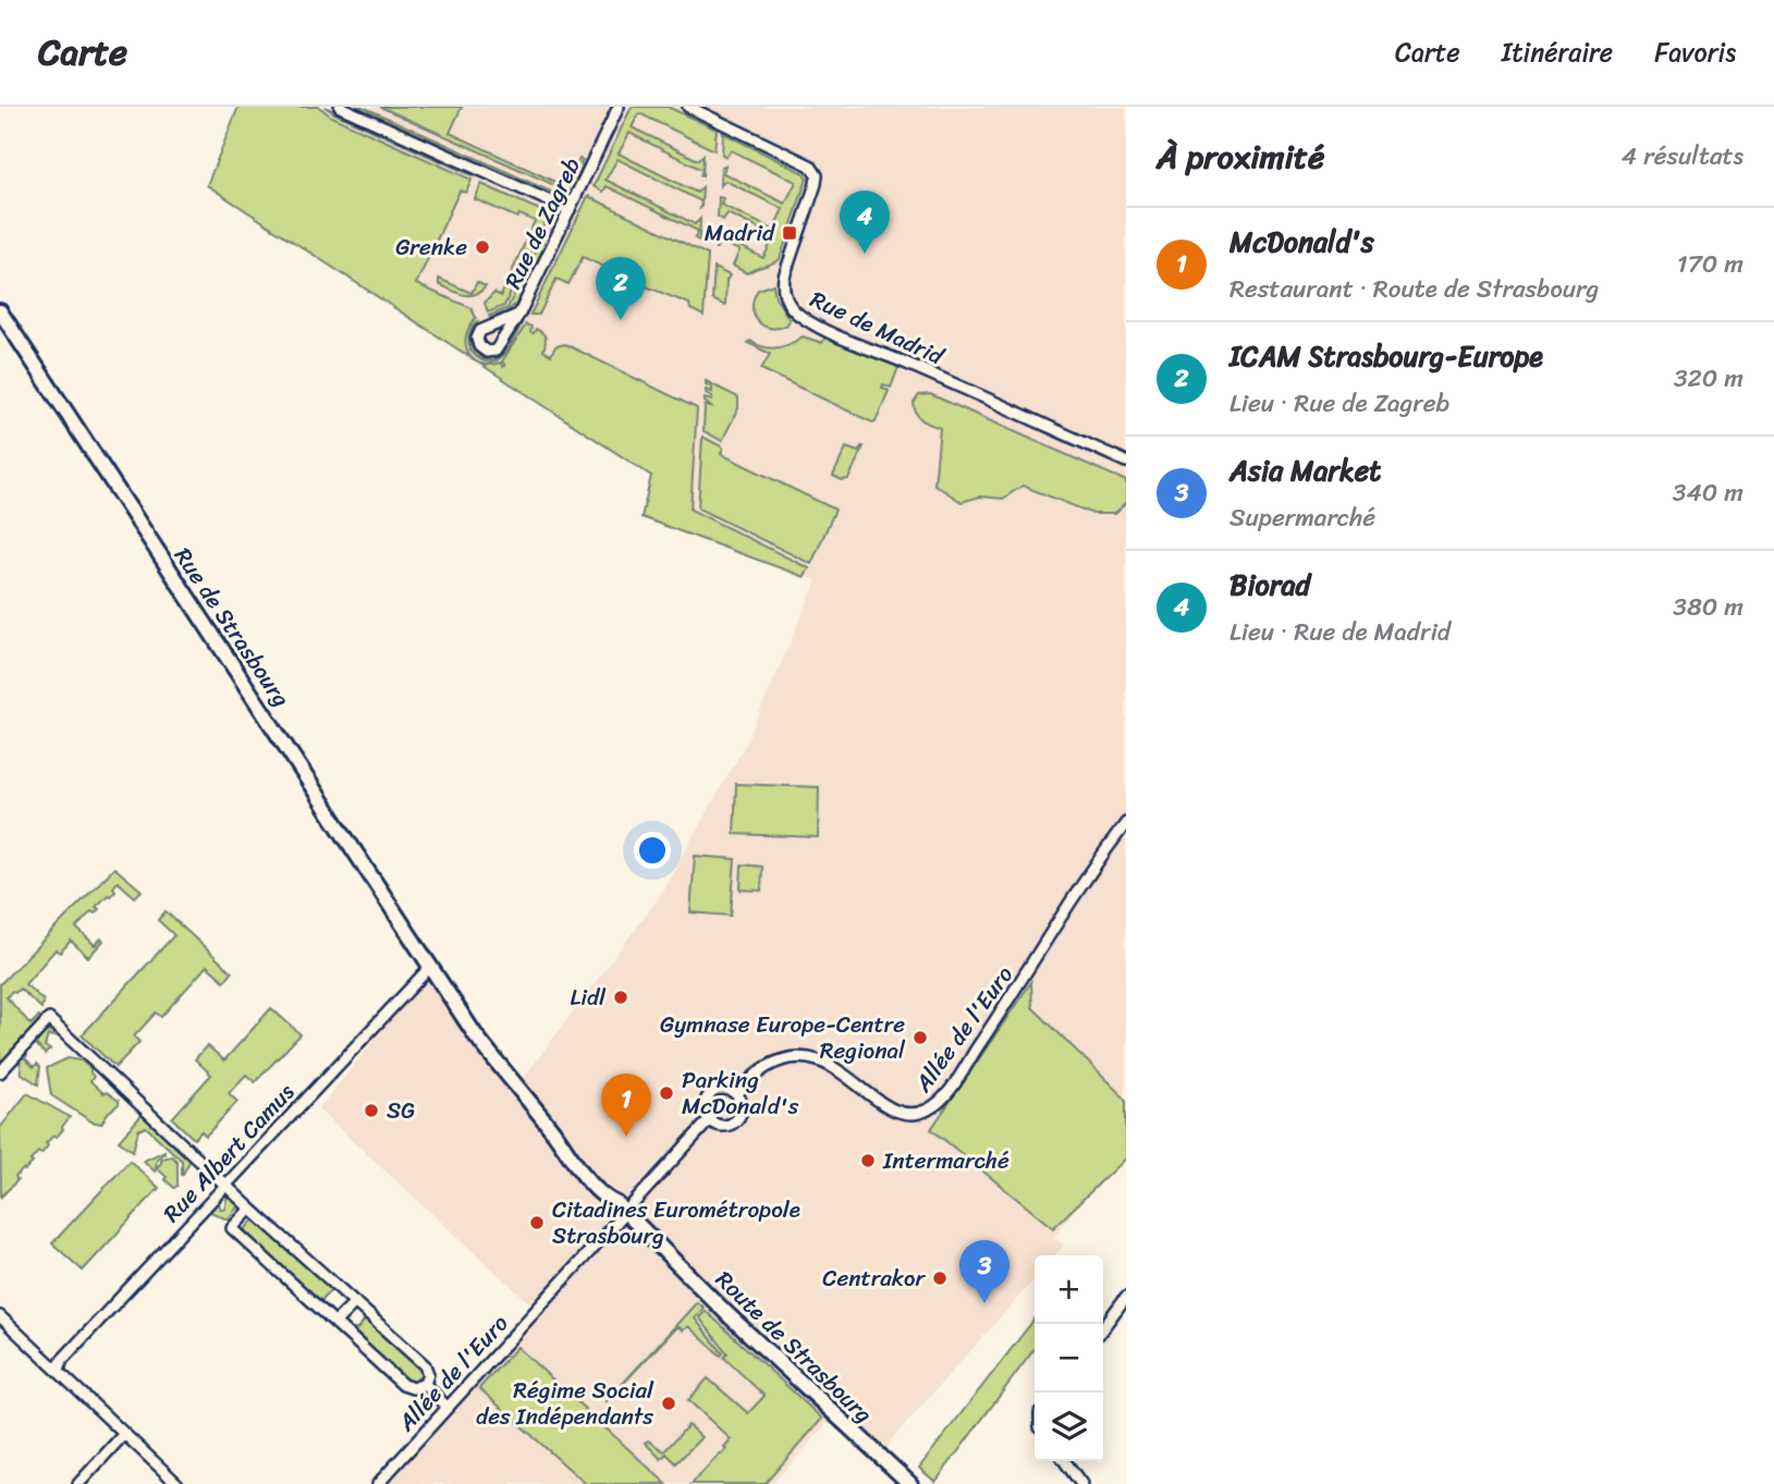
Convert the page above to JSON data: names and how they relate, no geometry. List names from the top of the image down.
{
  "streets": {
    "main road": ["Rue de Strasbourg", "Route de Strasbourg"],
    "street": [
      "Rue de Zagreb",
      "Rue de Madrid",
      "Allée de l'Euro",
      "Rue Albert Camus"
    ]
  },
  "crossings": [
    ["Rue de Strasbourg", "Rue Albert Camus"],
    ["Rue de Strasbourg", "Route de Strasbourg"],
    ["Allée de l'Euro", "Route de Strasbourg"],
    ["Rue Albert Camus", "Route de Strasbourg"]
  ],
  "places": {
    "transit": ["Madrid"],
    "other": [
      "Grenke",
      "Lidl",
      "Gymnase Europe-Centre Regional",
      "Parking McDonald's",
      "SG",
      "Intermarché",
      "Citadines Eurométropole Strasbourg",
      "Centrakor",
      "Régime Social des Indépendants"
    ]
  },
  "page": {
    "header": "Carte",
    "nav": ["Carte", "Itinéraire", "Favoris"],
    "heading": ["À proximité", "4 résultats"],
    "pins": [
      "4",
      "2",
      "1",
      "3"
    ],
    "list": [
      {
        "mark": "1",
        "name": "McDonald's",
        "note": "Restaurant · Route de Strasbourg",
        "value": "170 m"
      },
      {
        "mark": "2",
        "name": "ICAM Strasbourg-Europe",
        "note": "Lieu · Rue de Zagreb",
        "value": "320 m"
      },
      {
        "mark": "3",
        "name": "Asia Market",
        "note": "Supermarché",
        "value": "340 m"
      },
      {
        "mark": "4",
        "name": "Biorad",
        "note": "Lieu · Rue de Madrid",
        "value": "380 m"
      }
    ],
    "map_buttons": ["+", "−"]
  }
}
